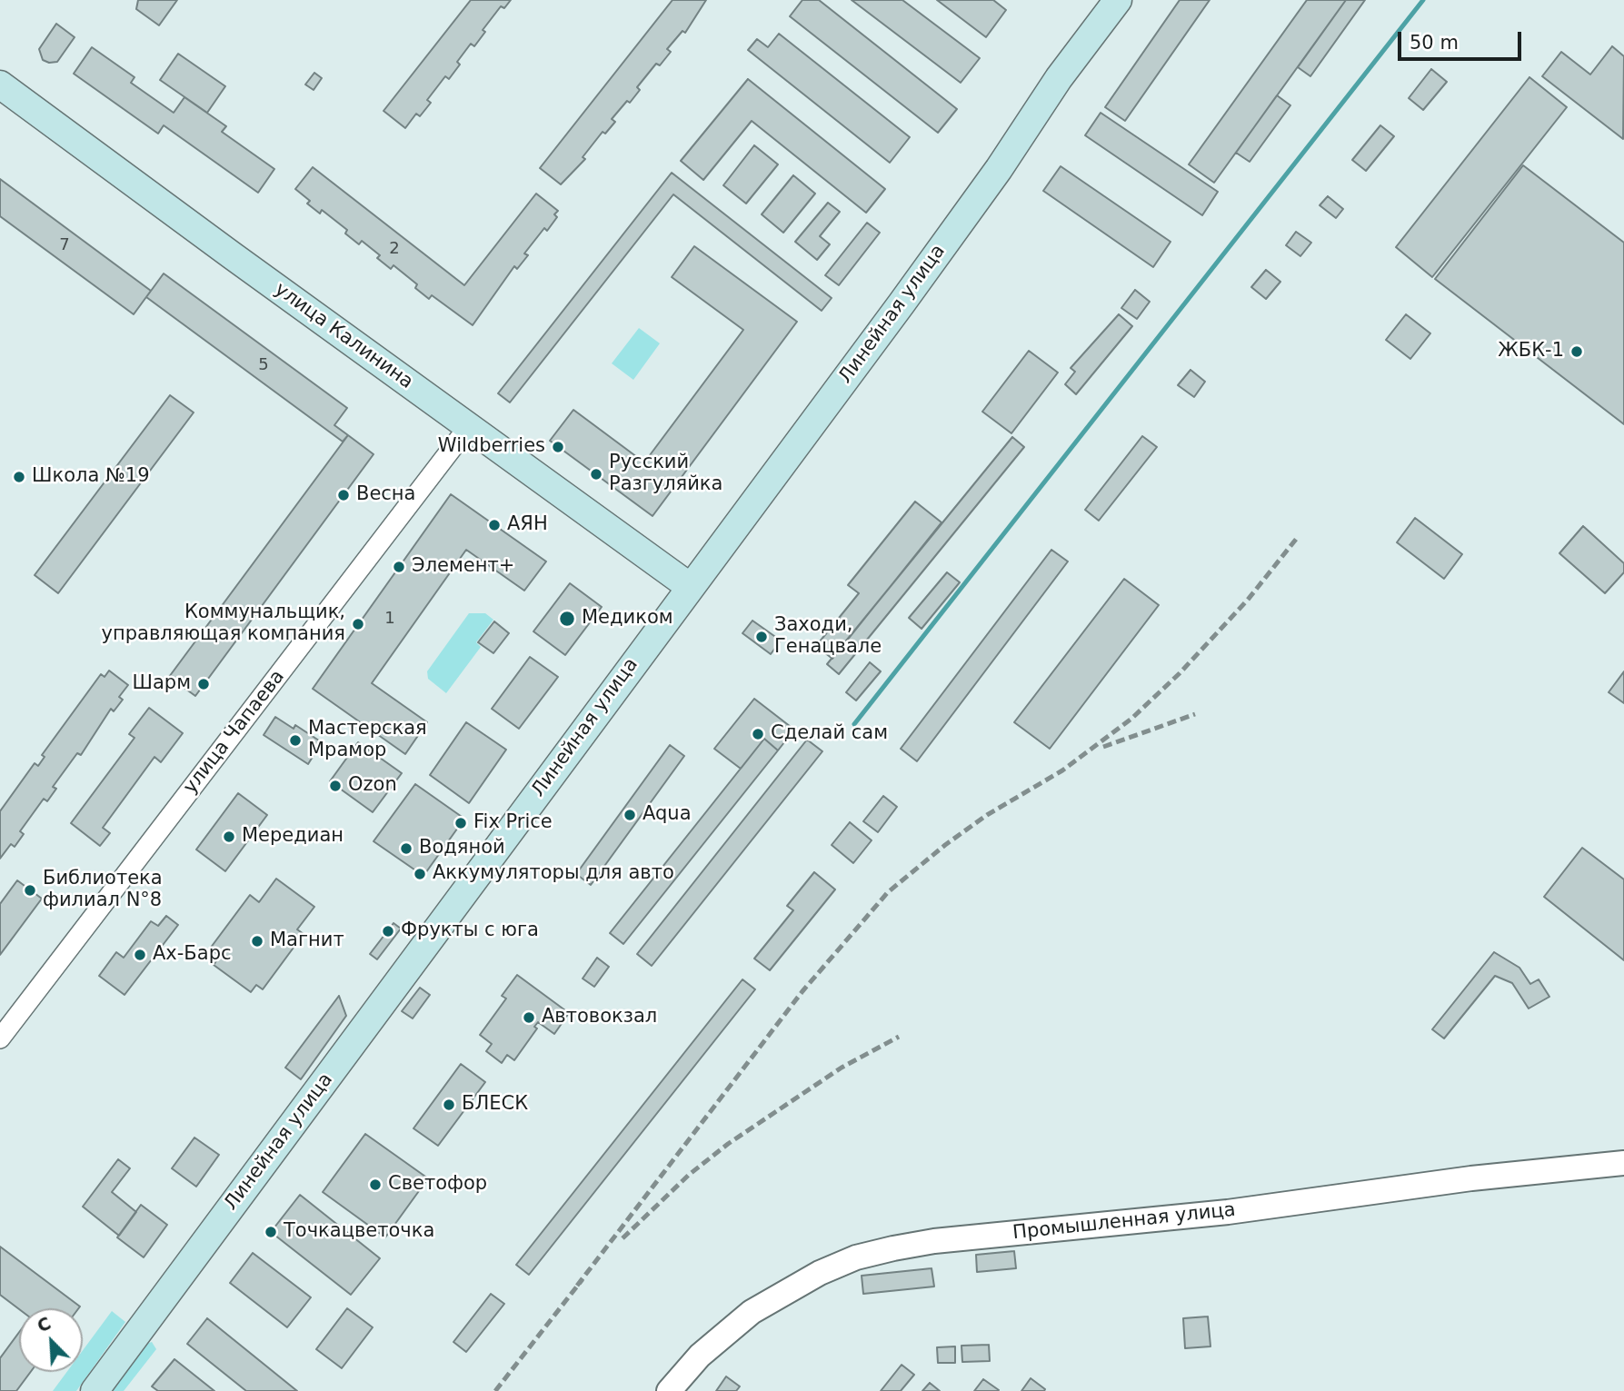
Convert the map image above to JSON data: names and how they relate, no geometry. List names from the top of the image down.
{
  "streets": {
    "main road": ["Линейная улица", "улица Калинина"],
    "street": ["улица Чапаева", "Промышленная улица"]
  },
  "crossings": [
    ["Линейная улица", "улица Калинина"],
    ["улица Калинина", "улица Чапаева"]
  ],
  "places": [
    "ЖБК-1",
    "Wildberries",
    "Русский Разгуляйка",
    "Школа №19",
    "Весна",
    "АЯН",
    "Элемент+",
    "Медиком",
    "Коммунальщик, управляющая компания",
    "Заходи, Генацвале",
    "Шарм",
    "Сделай сам",
    "Мастерская Мрамор",
    "Ozon",
    "Aqua",
    "Fix Price",
    "Мередиан",
    "Водяной",
    "Аккумуляторы для авто",
    "Библиотека филиал N°8",
    "Фрукты с юга",
    "Магнит",
    "Ах-Барс",
    "Автовокзал",
    "БЛЕСК",
    "Светофор",
    "Точкацветочка"
  ],
  "house_numbers": [
    "7",
    "2",
    "5",
    "1"
  ],
  "scale_bar": "50 m",
  "north": "top left"
}
